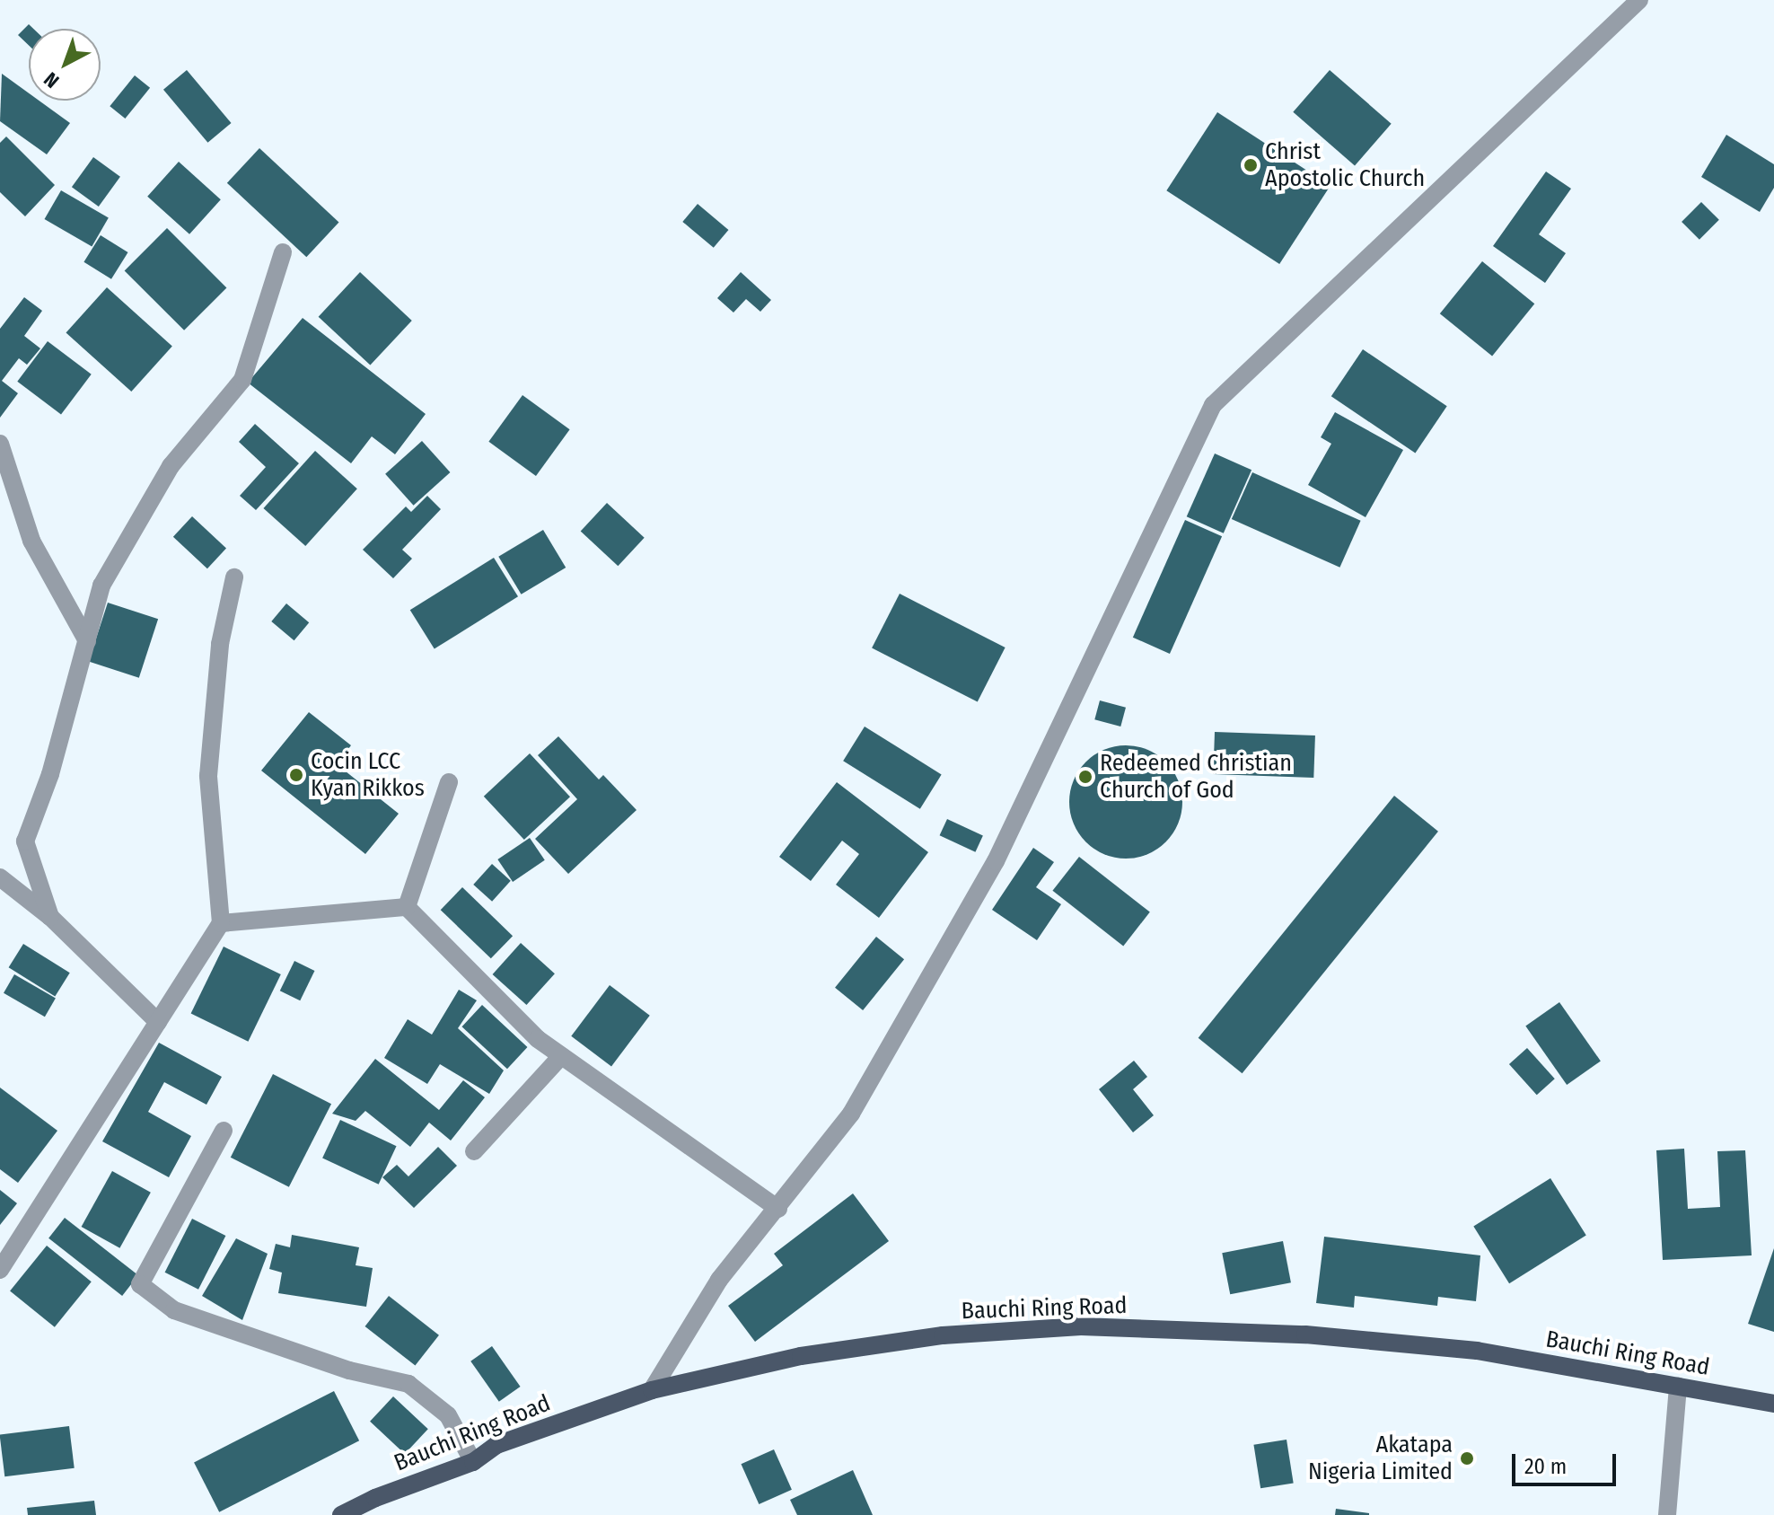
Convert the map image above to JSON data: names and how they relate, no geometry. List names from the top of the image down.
{
  "streets": {
    "main road": ["Bauchi Ring Road"]
  },
  "places": [
    "Christ Apostolic Church",
    "Cocin LCC Kyan Rikkos",
    "Redeemed Christian Church of God",
    "Akatapa Nigeria Limited"
  ],
  "scale_bar": "20 m",
  "north": "bottom left"
}
